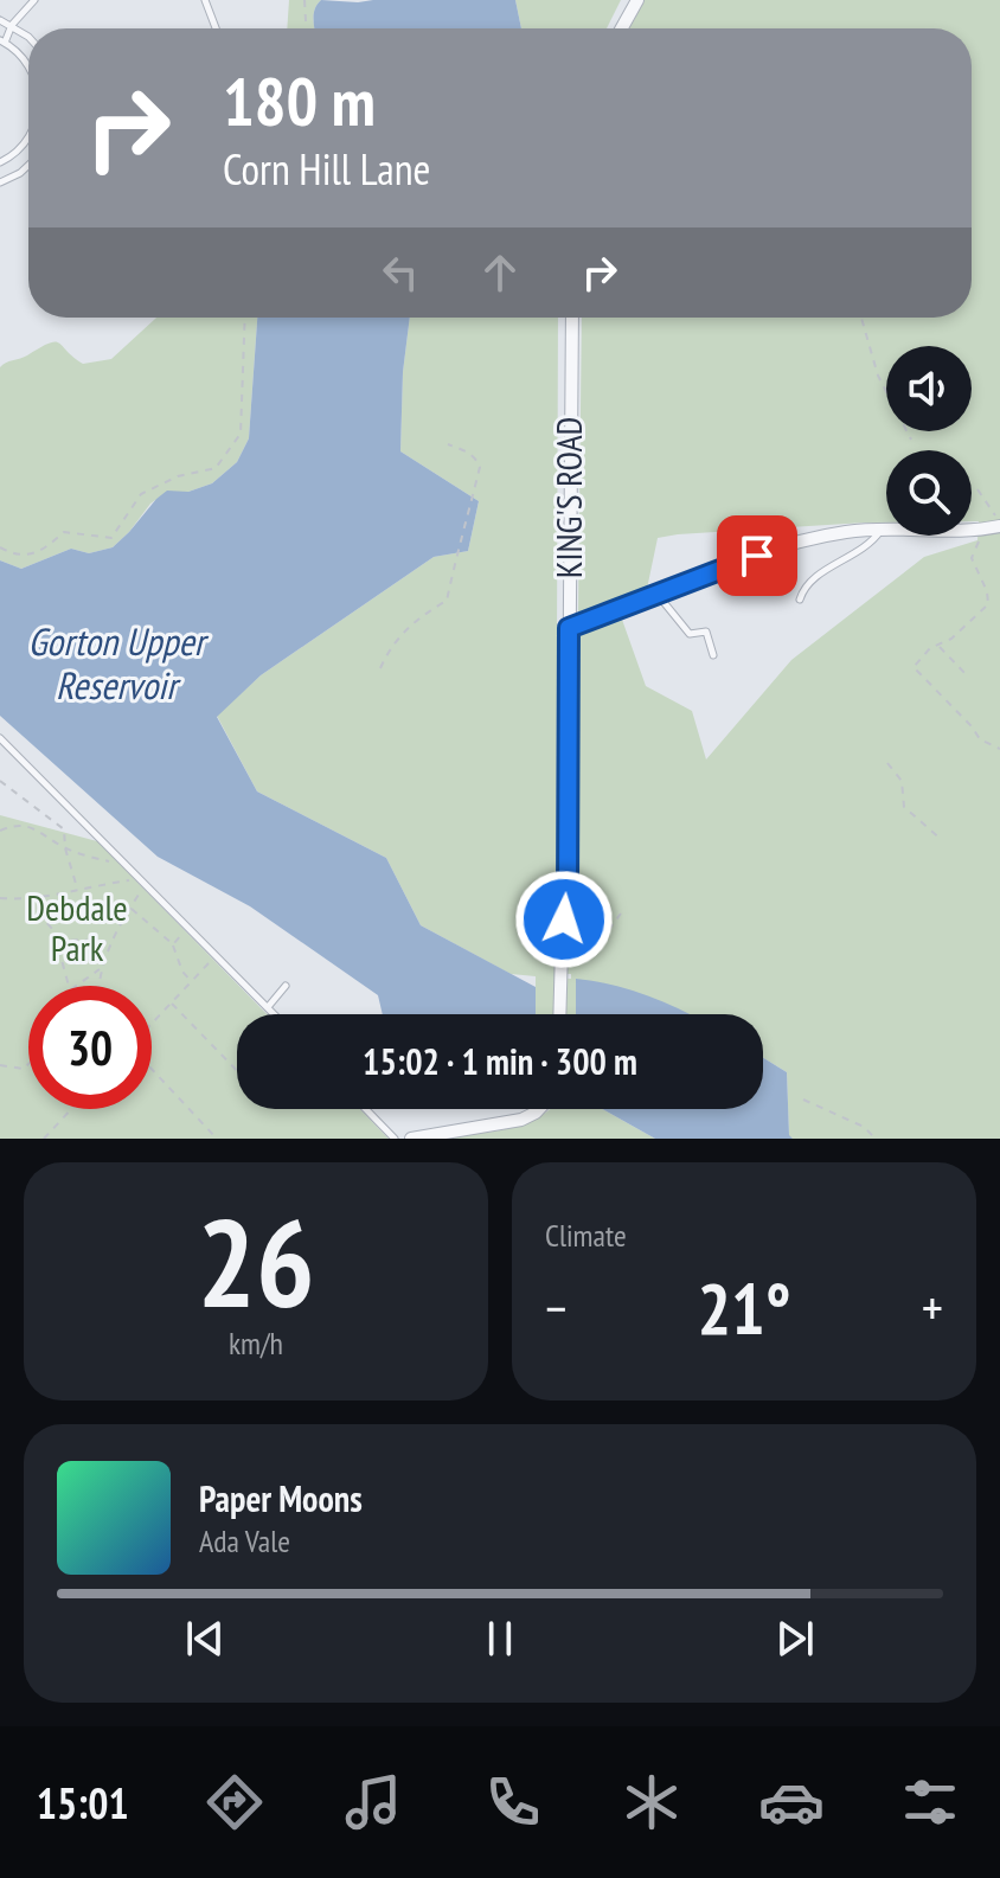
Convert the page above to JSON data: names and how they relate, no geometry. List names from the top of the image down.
{
  "streets": {
    "street": ["KING'S ROAD"]
  },
  "water": ["Gorton Upper Reservoir"],
  "parks": ["Debdale Park"],
  "page": {
    "turn": ["180 m", "Corn Hill Lane"],
    "limit": "30",
    "trip": "15:02 · 1 min · 300 m",
    "tile": [
      ["26", "km/h"],
      "Climate"
    ],
    "heat": ["−", "21°", "+"],
    "song": ["Paper Moons", "Ada Vale"],
    "tabs": "15:01"
  }
}
